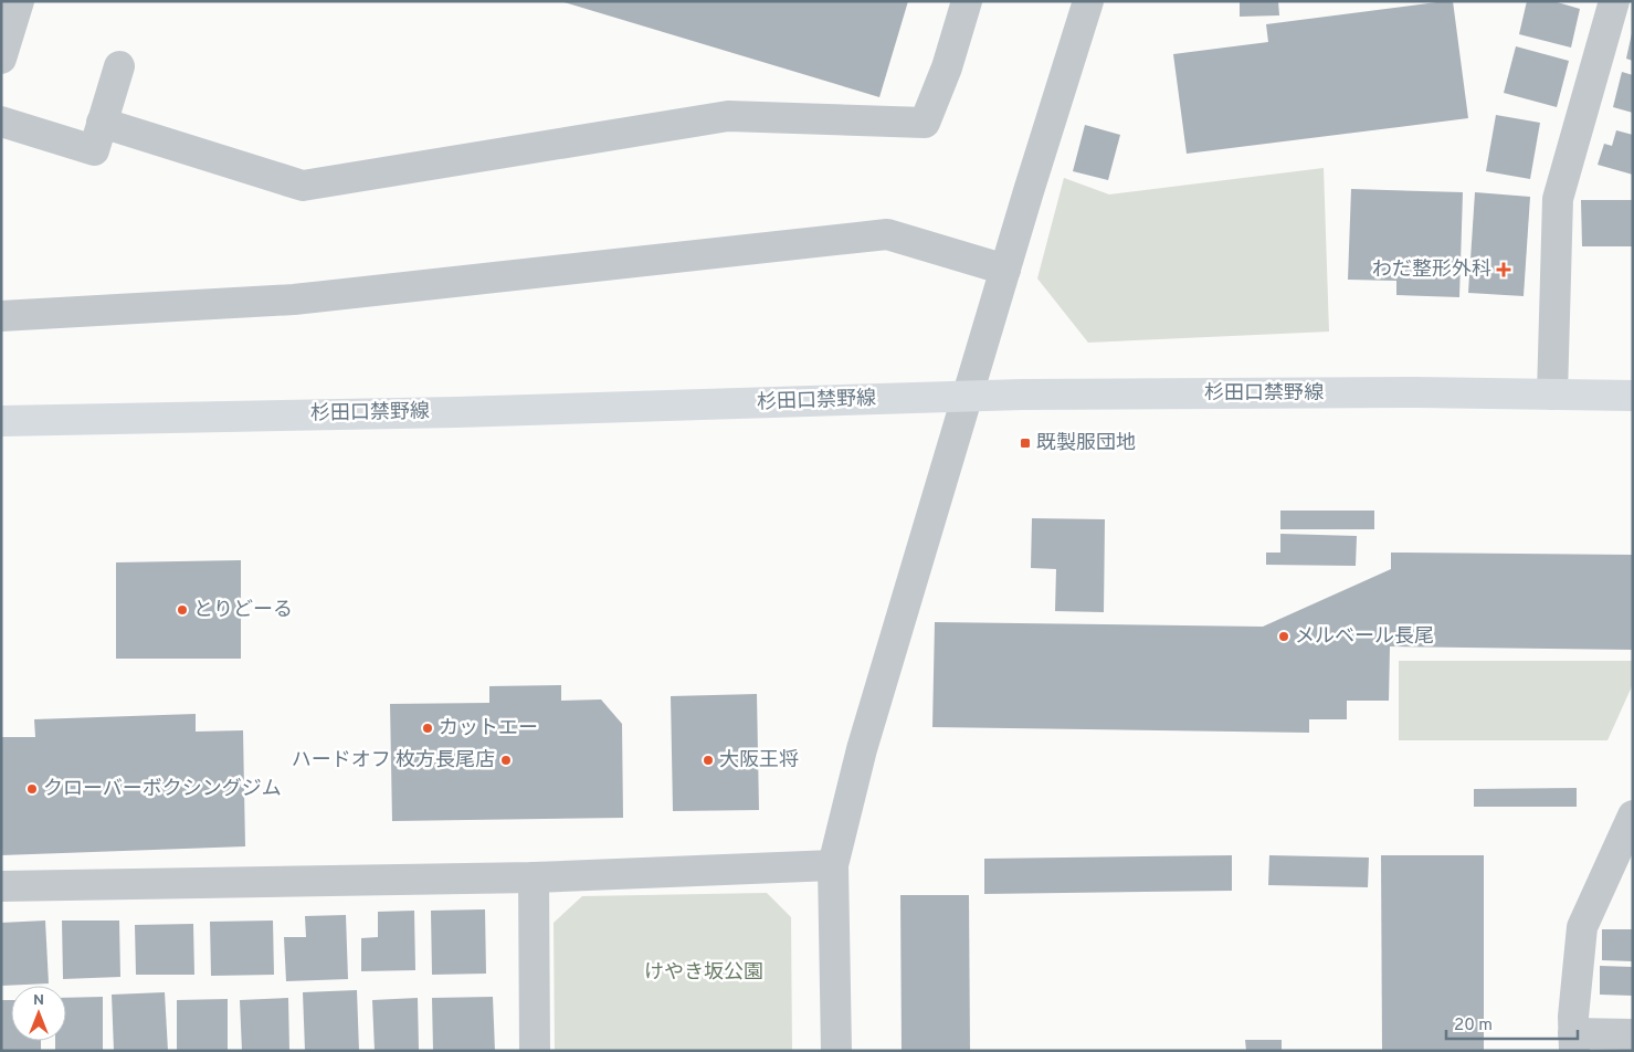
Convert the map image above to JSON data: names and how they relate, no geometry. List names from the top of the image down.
{
  "streets": {
    "main road": ["杉田口禁野線"]
  },
  "parks": ["けやき坂公園"],
  "places": {
    "health": ["わだ整形外科"],
    "transit": ["既製服団地"],
    "other": [
      "とりどーる",
      "メルベール長尾",
      "カットエー",
      "ハードオフ 枚方長尾店",
      "大阪王将",
      "クローバーボクシングジム"
    ]
  },
  "scale_bar": "20 m",
  "north": "top"
}
